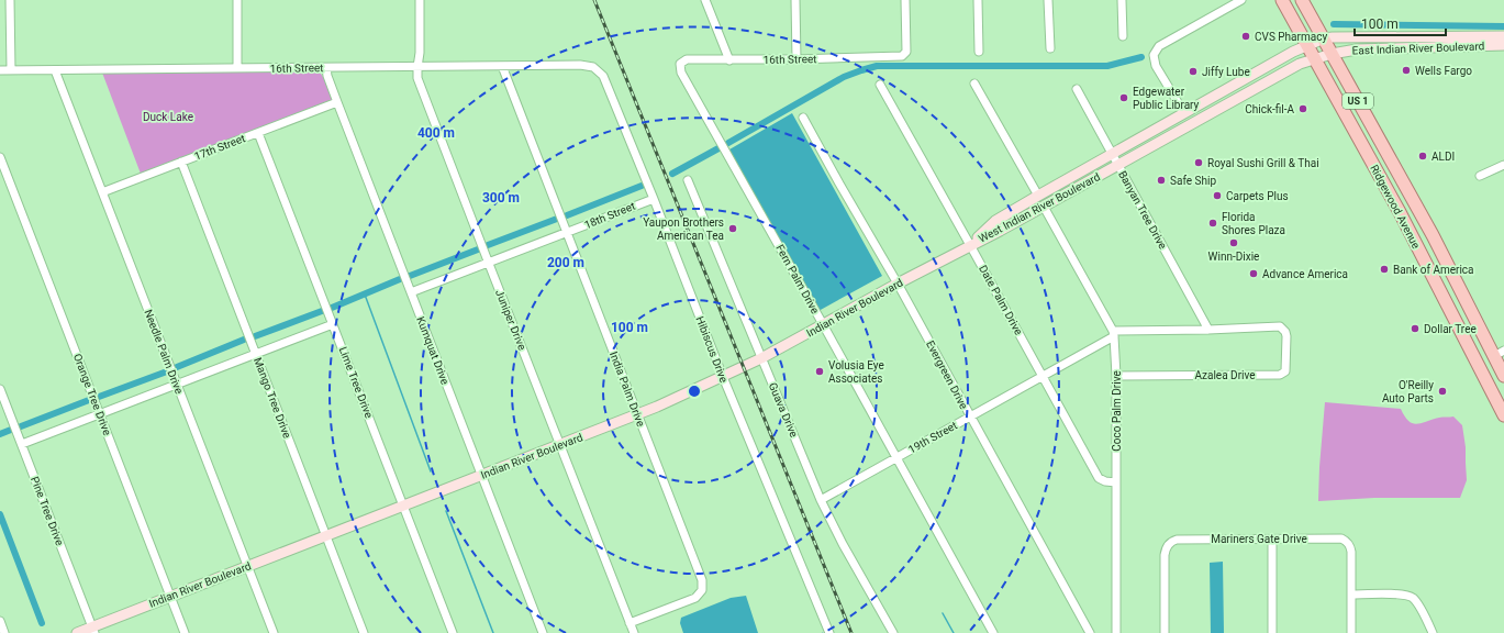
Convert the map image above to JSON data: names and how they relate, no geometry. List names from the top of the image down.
{
  "streets": {
    "main road": [
      "East Indian River Boulevard",
      "US 1",
      "Ridgewood Avenue",
      "West Indian River Boulevard",
      "Indian River Boulevard"
    ],
    "street": [
      "16th Street",
      "17th Street",
      "Banyan Tree Drive",
      "18th Street",
      "Fern Palm Drive",
      "Date Palm Drive",
      "Juniper Drive",
      "Hibiscus Drive",
      "Kumquat Drive",
      "Needle Palm Drive",
      "Evergreen Drive",
      "Azalea Drive",
      "Lime Tree Drive",
      "India Palm Drive",
      "Orange Tree Drive",
      "Mango Tree Drive",
      "Guava Drive",
      "Coco Palm Drive",
      "19th Street",
      "Pine Tree Drive",
      "Mariners Gate Drive"
    ]
  },
  "crossings": [
    ["East Indian River Boulevard", "Ridgewood Avenue"],
    ["East Indian River Boulevard", "West Indian River Boulevard"],
    ["16th Street", "Fern Palm Drive"],
    ["16th Street", "Juniper Drive"],
    ["16th Street", "Hibiscus Drive"],
    ["16th Street", "Kumquat Drive"],
    ["16th Street", "Needle Palm Drive"],
    ["16th Street", "India Palm Drive"],
    ["17th Street", "Kumquat Drive"],
    ["17th Street", "Needle Palm Drive"],
    ["17th Street", "Lime Tree Drive"],
    ["17th Street", "Mango Tree Drive"],
    ["Ridgewood Avenue", "West Indian River Boulevard"],
    ["West Indian River Boulevard", "Banyan Tree Drive"],
    ["West Indian River Boulevard", "Date Palm Drive"],
    ["West Indian River Boulevard", "Indian River Boulevard"],
    ["West Indian River Boulevard", "Coco Palm Drive"],
    ["Banyan Tree Drive", "Azalea Drive"],
    ["18th Street", "Juniper Drive"],
    ["18th Street", "Hibiscus Drive"],
    ["18th Street", "Kumquat Drive"],
    ["18th Street", "India Palm Drive"],
    ["Fern Palm Drive", "Indian River Boulevard"],
    ["Fern Palm Drive", "19th Street"],
    ["Date Palm Drive", "Indian River Boulevard"],
    ["Date Palm Drive", "Coco Palm Drive"],
    ["Date Palm Drive", "19th Street"],
    ["Indian River Boulevard", "Juniper Drive"],
    ["Indian River Boulevard", "Hibiscus Drive"],
    ["Indian River Boulevard", "Kumquat Drive"],
    ["Indian River Boulevard", "Needle Palm Drive"],
    ["Indian River Boulevard", "Evergreen Drive"],
    ["Indian River Boulevard", "Lime Tree Drive"],
    ["Indian River Boulevard", "India Palm Drive"],
    ["Indian River Boulevard", "Orange Tree Drive"],
    ["Indian River Boulevard", "Mango Tree Drive"],
    ["Indian River Boulevard", "Guava Drive"],
    ["Indian River Boulevard", "Pine Tree Drive"],
    ["Juniper Drive", "India Palm Drive"],
    ["Evergreen Drive", "19th Street"],
    ["Azalea Drive", "Coco Palm Drive"],
    ["Guava Drive", "19th Street"],
    ["Coco Palm Drive", "19th Street"]
  ],
  "parks": ["Duck Lake"],
  "places": [
    "CVS Pharmacy",
    "Wells Fargo",
    "Jiffy Lube",
    "Edgewater Public Library",
    "Chick-fil-A",
    "ALDI",
    "Royal Sushi Grill & Thai",
    "Safe Ship",
    "Carpets Plus",
    "Florida Shores Plaza",
    "Yaupon Brothers American Tea",
    "Winn-Dixie",
    "Bank of America",
    "Advance America",
    "Dollar Tree",
    "Volusia Eye Associates",
    "O'Reilly Auto Parts"
  ],
  "scale_bar": "100 m",
  "rings": [
    "400 m",
    "300 m",
    "200 m",
    "100 m"
  ]
}
